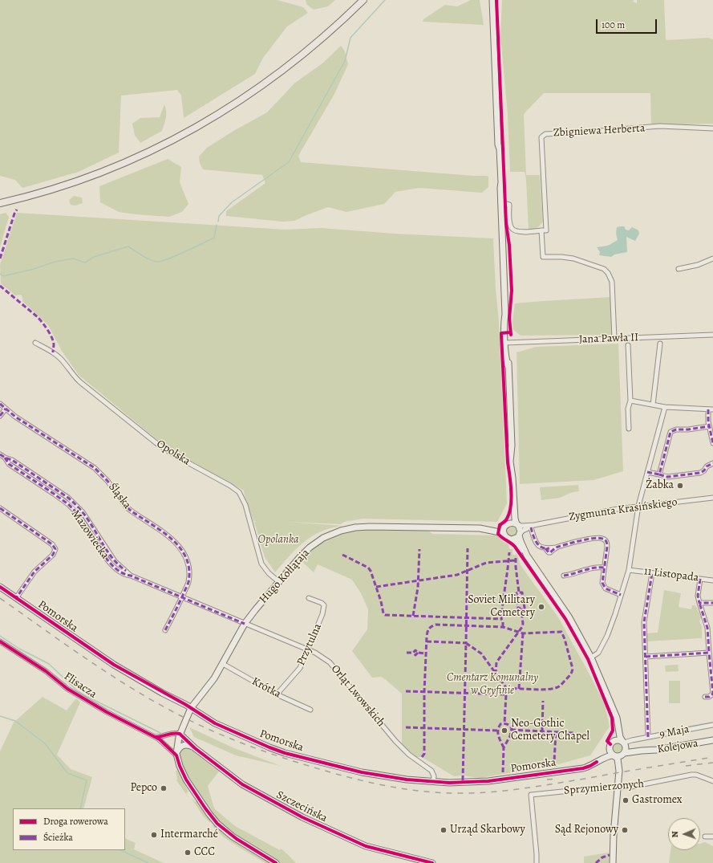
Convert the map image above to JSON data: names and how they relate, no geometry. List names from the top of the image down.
{
  "streets": {
    "street": [
      "Zbigniewa Herberta",
      "Jana Pawła II",
      "Opolska",
      "Śląska",
      "Zygmunta Krasińskiego",
      "Mazowiecka",
      "11 Listopada",
      "Hugo Kołłątaja",
      "Pomorska",
      "Przytulna",
      "Flisacza",
      "Krótka",
      "Orląt Lwowskich",
      "9 Maja",
      "Kolejowa",
      "Sprzymierzonych",
      "Szczecińska"
    ]
  },
  "crossings": [
    ["Opolska", "Hugo Kołłątaja"],
    ["Śląska", "Mazowiecka"],
    ["Zygmunta Krasińskiego", "Hugo Kołłątaja"],
    ["Mazowiecka", "Hugo Kołłątaja"],
    ["Mazowiecka", "Orląt Lwowskich"],
    ["Hugo Kołłątaja", "Pomorska"],
    ["Hugo Kołłątaja", "Flisacza"],
    ["Hugo Kołłątaja", "Krótka"],
    ["Hugo Kołłątaja", "Orląt Lwowskich"],
    ["Hugo Kołłątaja", "Szczecińska"],
    ["Pomorska", "Orląt Lwowskich"],
    ["Pomorska", "9 Maja"],
    ["Pomorska", "Kolejowa"],
    ["Przytulna", "Krótka"],
    ["Przytulna", "Orląt Lwowskich"],
    ["Flisacza", "Szczecińska"],
    ["9 Maja", "Kolejowa"]
  ],
  "parks": ["Opolanka", "Cmentarz Komunalny w Gryfinie"],
  "places": [
    "Żabka",
    "Soviet Military Cemetery",
    "Neo-Gothic Cemetery Chapel",
    "Pepco",
    "Gastromex",
    "Urząd Skarbowy",
    "Sąd Rejonowy",
    "Intermarché",
    "CCC"
  ],
  "legend": ["Droga rowerowa", "Ścieżka"],
  "scale_bar": "100 m",
  "north": "left"
}
